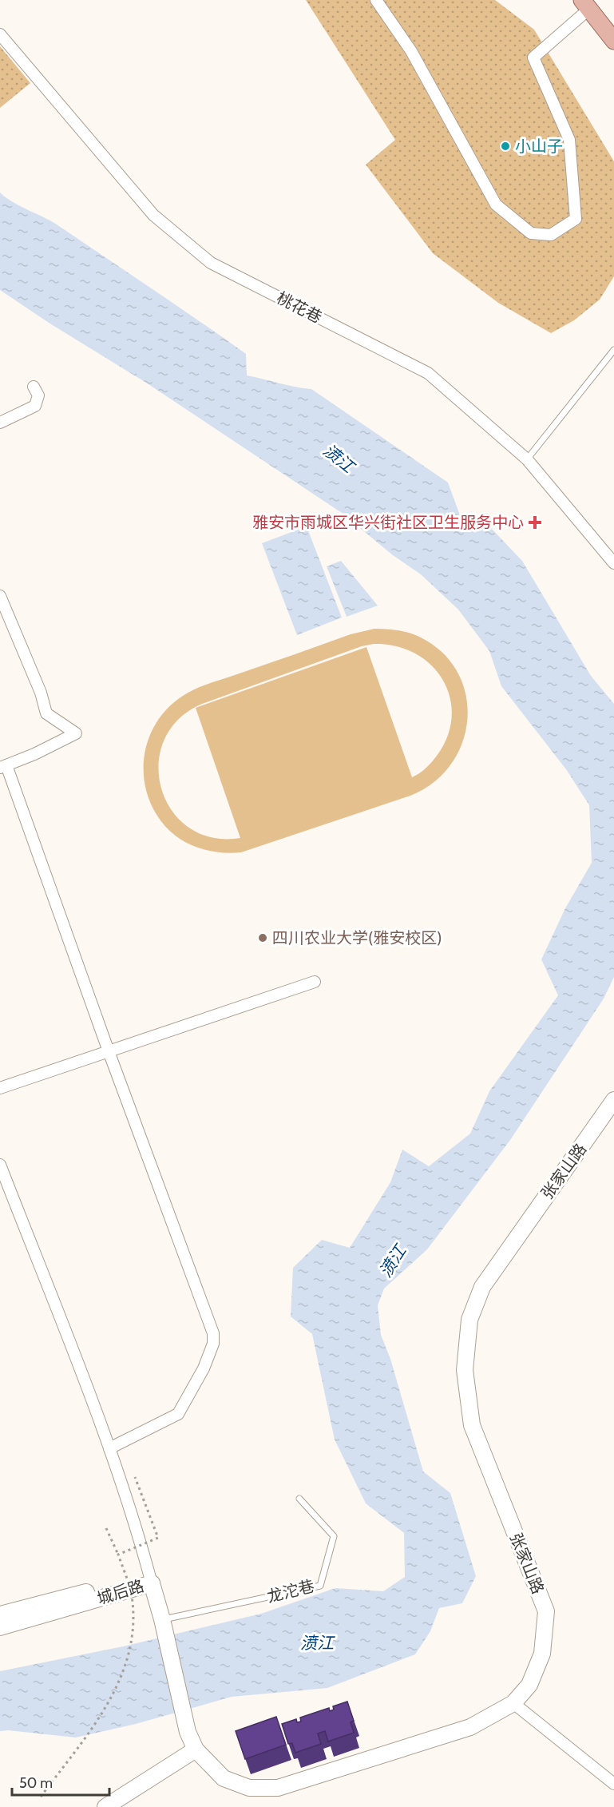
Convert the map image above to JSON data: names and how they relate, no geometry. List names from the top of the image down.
{
  "streets": {
    "street": ["桃花巷", "张家山路", "城后路"],
    "lane": ["龙沱巷"]
  },
  "crossings": [
    ["张家山路", "龙沱巷"],
    ["张家山路", "城后路"]
  ],
  "water": ["𣸣江"],
  "places": {
    "other": ["小山子", "四川农业大学(雅安校区)"],
    "health": ["雅安市雨城区华兴街社区卫生服务中心"]
  },
  "scale_bar": "50 m"
}
